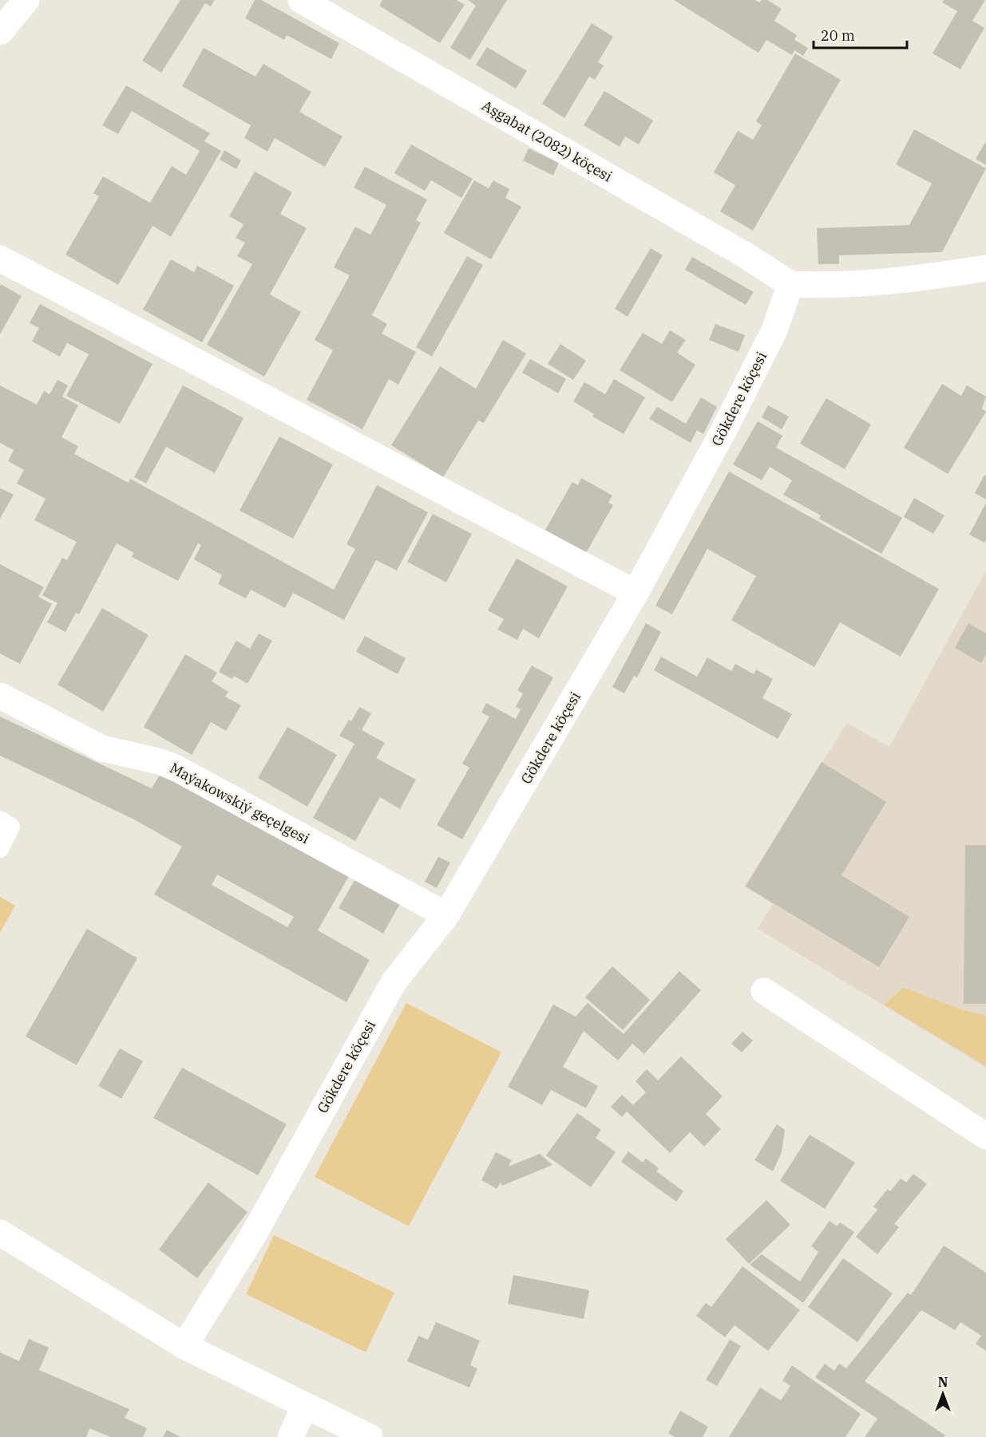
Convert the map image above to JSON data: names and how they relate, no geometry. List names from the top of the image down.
{
  "streets": {
    "street": ["Aşgabat (2082) köçesi", "Gökdere köçesi", "Maýakowskiý geçelgesi"]
  },
  "crossings": [
    ["Aşgabat (2082) köçesi", "Gökdere köçesi"],
    ["Gökdere köçesi", "Maýakowskiý geçelgesi"]
  ],
  "scale_bar": "20 m",
  "north": "top"
}
